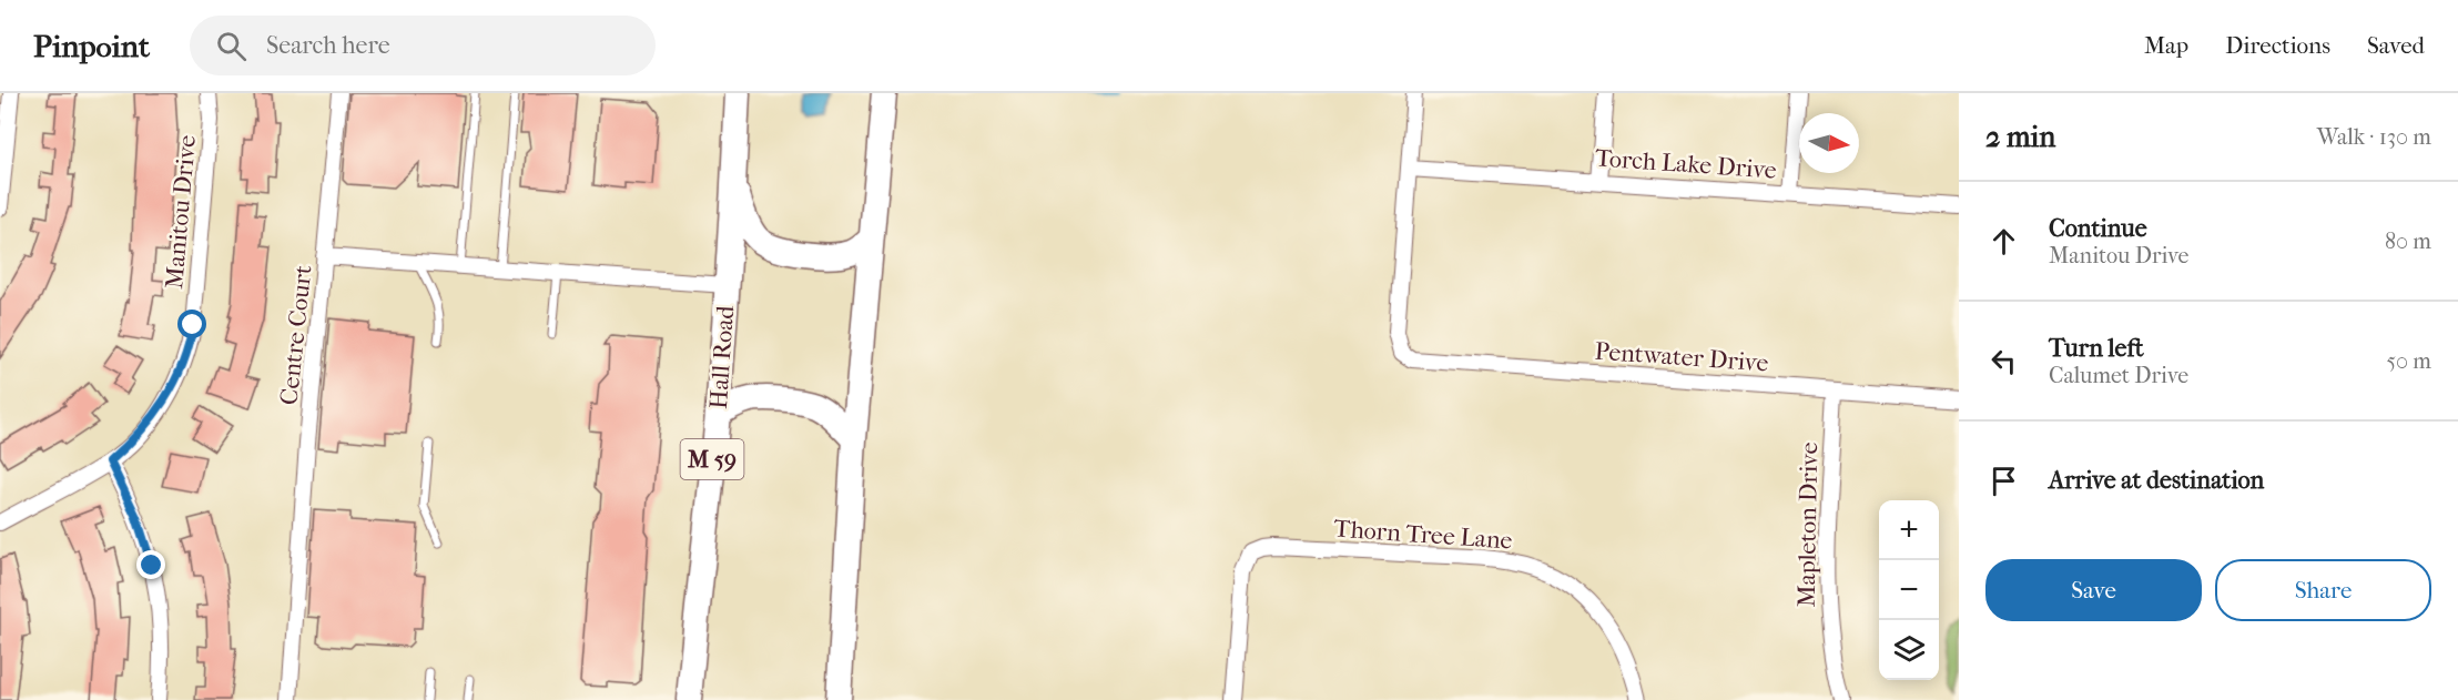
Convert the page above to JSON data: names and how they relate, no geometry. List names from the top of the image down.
{
  "streets": {
    "highway": ["Hall Road", "M 59"],
    "street": [
      "Torch Lake Drive",
      "Manitou Drive",
      "Centre Court",
      "Pentwater Drive",
      "Mapleton Drive",
      "Thorn Tree Lane"
    ]
  },
  "crossings": [
    ["Torch Lake Drive", "Pentwater Drive"],
    ["Centre Court", "Hall Road"],
    ["Pentwater Drive", "Mapleton Drive"]
  ],
  "north": "right",
  "page": {
    "header": "Pinpoint",
    "search": "Search here",
    "nav": ["Map", "Directions", "Saved"],
    "heading": ["2 min", "Walk · 130 m"],
    "list": [
      ["Continue", "Manitou Drive", "80 m"],
      ["Turn left", "Calumet Drive", "50 m"],
      "Arrive at destination"
    ],
    "map_buttons": ["+", "−"],
    "buttons": ["Save", "Share"]
  }
}
